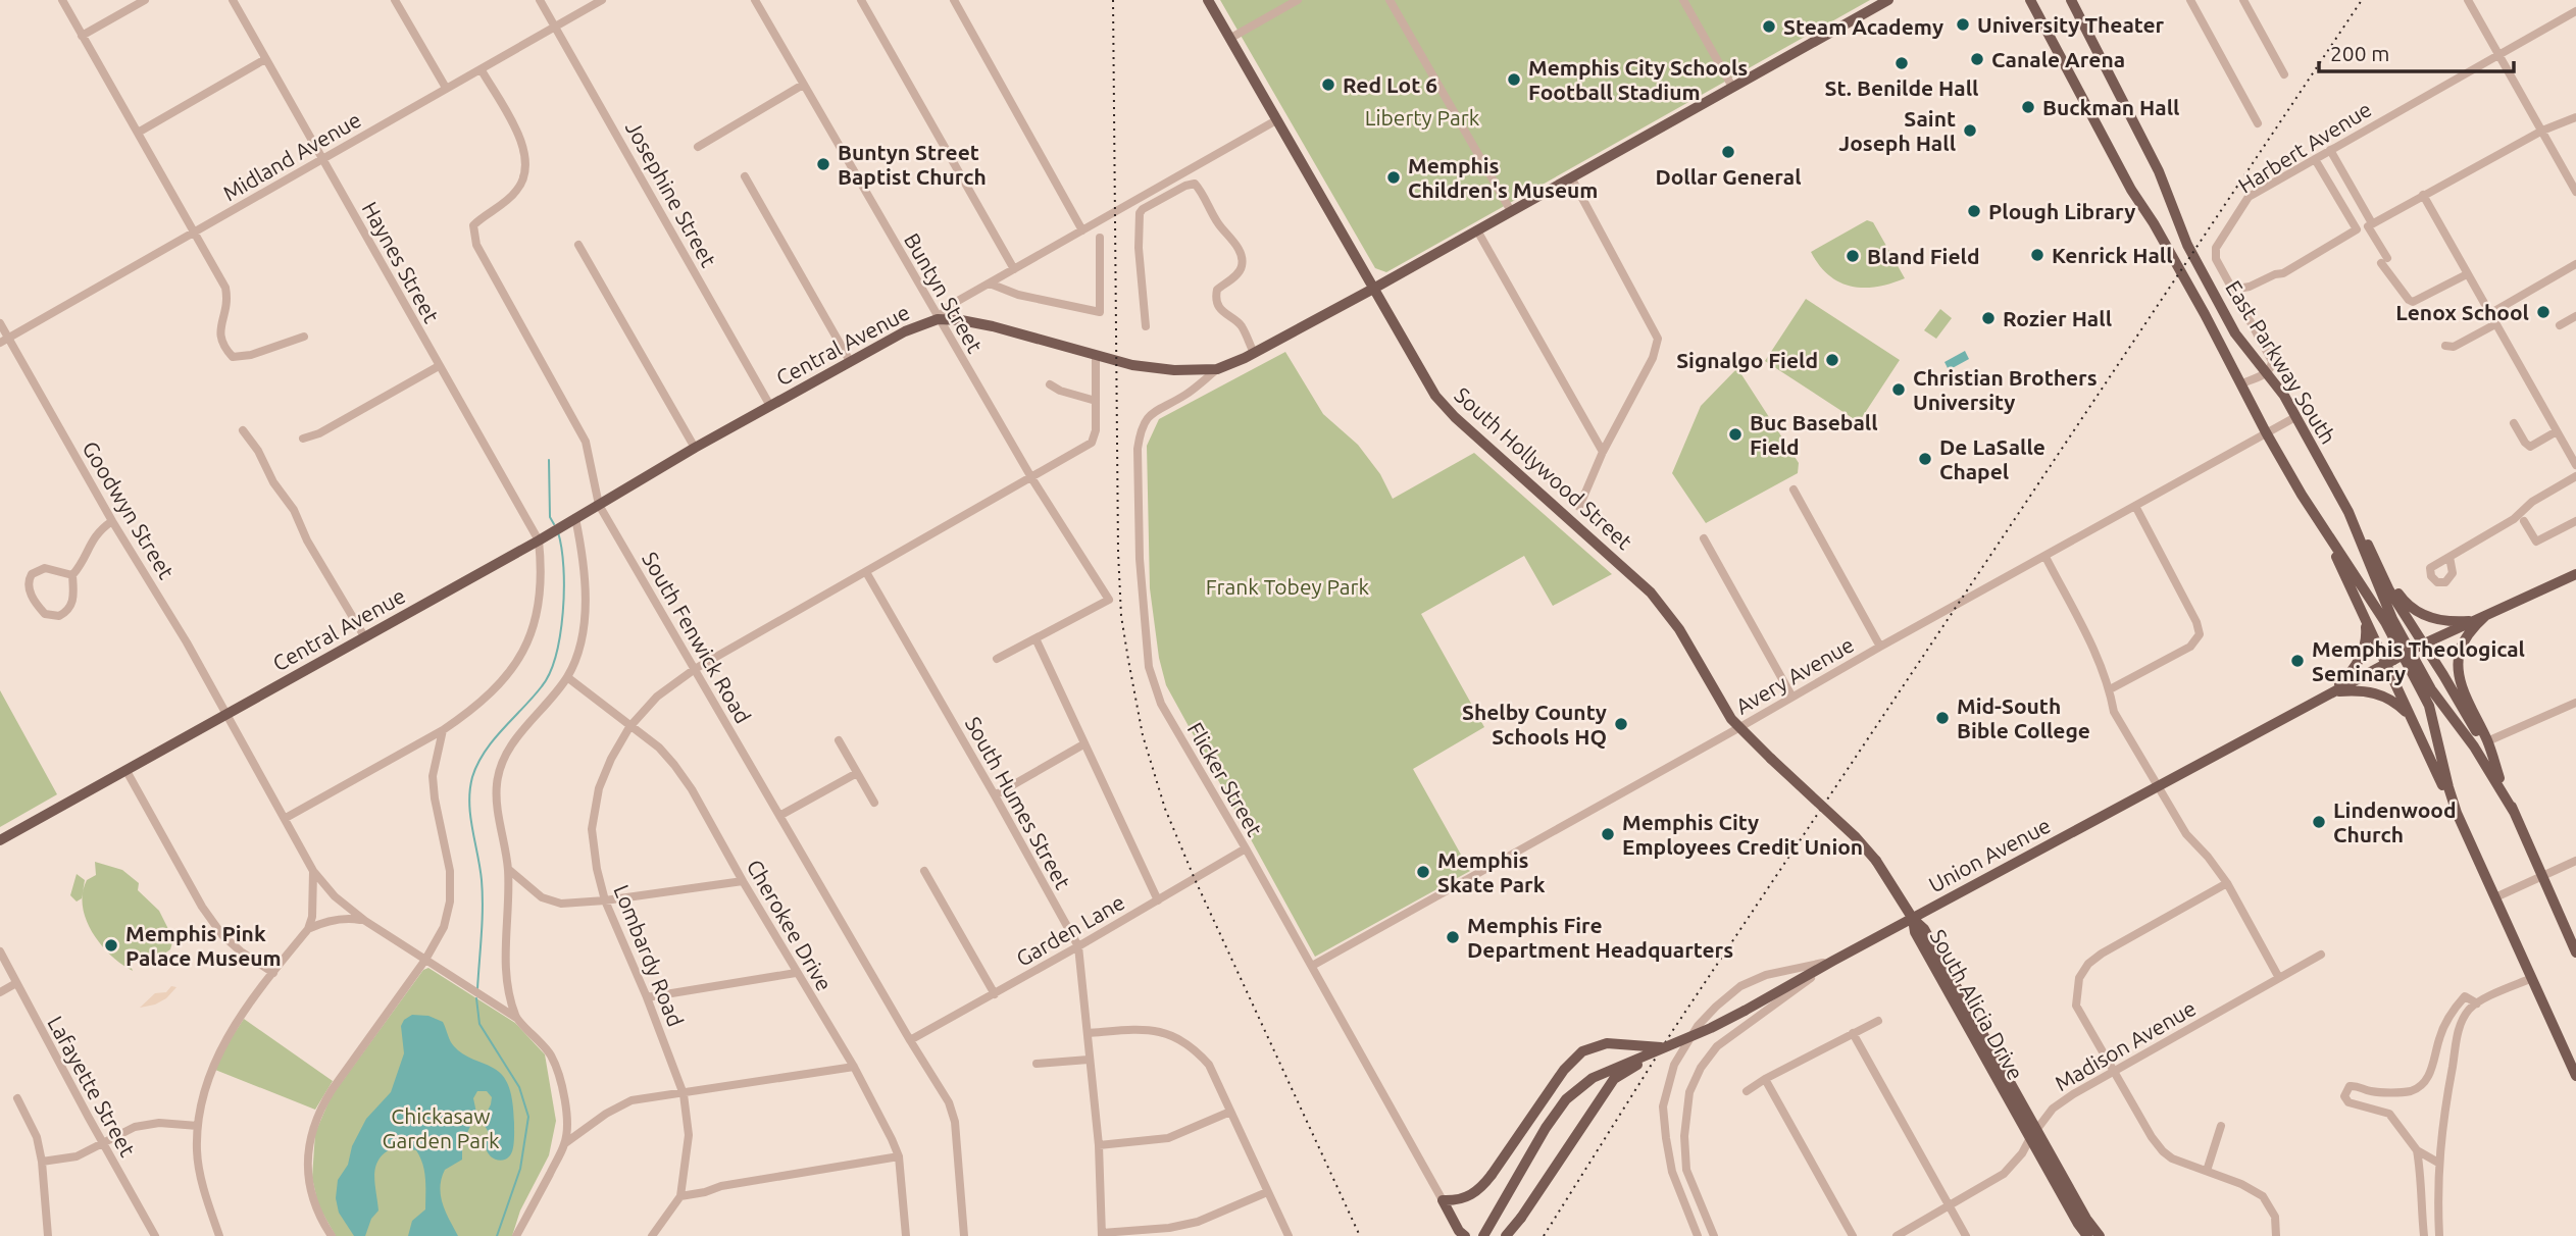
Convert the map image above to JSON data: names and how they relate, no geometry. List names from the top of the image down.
{
  "streets": {
    "main road": [
      "Central Avenue",
      "East Parkway South",
      "South Hollywood Street",
      "Union Avenue",
      "South Alicia Drive"
    ],
    "street": [
      "Harbert Avenue",
      "Midland Avenue",
      "Josephine Street",
      "Haynes Street",
      "Buntyn Street",
      "Goodwyn Street",
      "South Fenwick Road",
      "Avery Avenue",
      "Flicker Street",
      "South Humes Street",
      "Cherokee Drive",
      "Garden Lane",
      "Lombardy Road",
      "Madison Avenue",
      "Lafayette Street"
    ]
  },
  "crossings": [
    ["Harbert Avenue", "East Parkway South"],
    ["Midland Avenue", "Josephine Street"],
    ["Midland Avenue", "Haynes Street"],
    ["Midland Avenue", "Goodwyn Street"],
    ["Midland Avenue", "South Fenwick Road"],
    ["Josephine Street", "Central Avenue"],
    ["Haynes Street", "Central Avenue"],
    ["Buntyn Street", "Central Avenue"],
    ["Buntyn Street", "Lombardy Road"],
    ["Central Avenue", "South Hollywood Street"],
    ["Central Avenue", "Goodwyn Street"],
    ["Central Avenue", "South Fenwick Road"],
    ["Central Avenue", "Flicker Street"],
    ["East Parkway South", "Avery Avenue"],
    ["South Hollywood Street", "Avery Avenue"],
    ["South Hollywood Street", "Union Avenue"],
    ["South Hollywood Street", "South Alicia Drive"],
    ["South Fenwick Road", "Garden Lane"],
    ["South Fenwick Road", "Lombardy Road"],
    ["Avery Avenue", "Flicker Street"],
    ["Flicker Street", "Garden Lane"],
    ["South Humes Street", "Garden Lane"],
    ["South Humes Street", "Lombardy Road"],
    ["Union Avenue", "South Alicia Drive"],
    ["Cherokee Drive", "Lombardy Road"],
    ["South Alicia Drive", "Madison Avenue"]
  ],
  "parks": ["Liberty Park", "Frank Tobey Park", "Chickasaw Garden Park"],
  "places": [
    "University Theater",
    "Steam Academy",
    "Canale Arena",
    "St. Benilde Hall",
    "Memphis City Schools Football Stadium",
    "Red Lot 6",
    "Buckman Hall",
    "Saint Joseph Hall",
    "Dollar General",
    "Buntyn Street Baptist Church",
    "Memphis Children's Museum",
    "Plough Library",
    "Kenrick Hall",
    "Bland Field",
    "Lenox School",
    "Rozier Hall",
    "Signalgo Field",
    "Christian Brothers University",
    "Buc Baseball Field",
    "De LaSalle Chapel",
    "Memphis Theological Seminary",
    "Mid-South Bible College",
    "Shelby County Schools HQ",
    "Lindenwood Church",
    "Memphis City Employees Credit Union",
    "Memphis Skate Park",
    "Memphis Fire Department Headquarters",
    "Memphis Pink Palace Museum"
  ],
  "scale_bar": "200 m"
}
